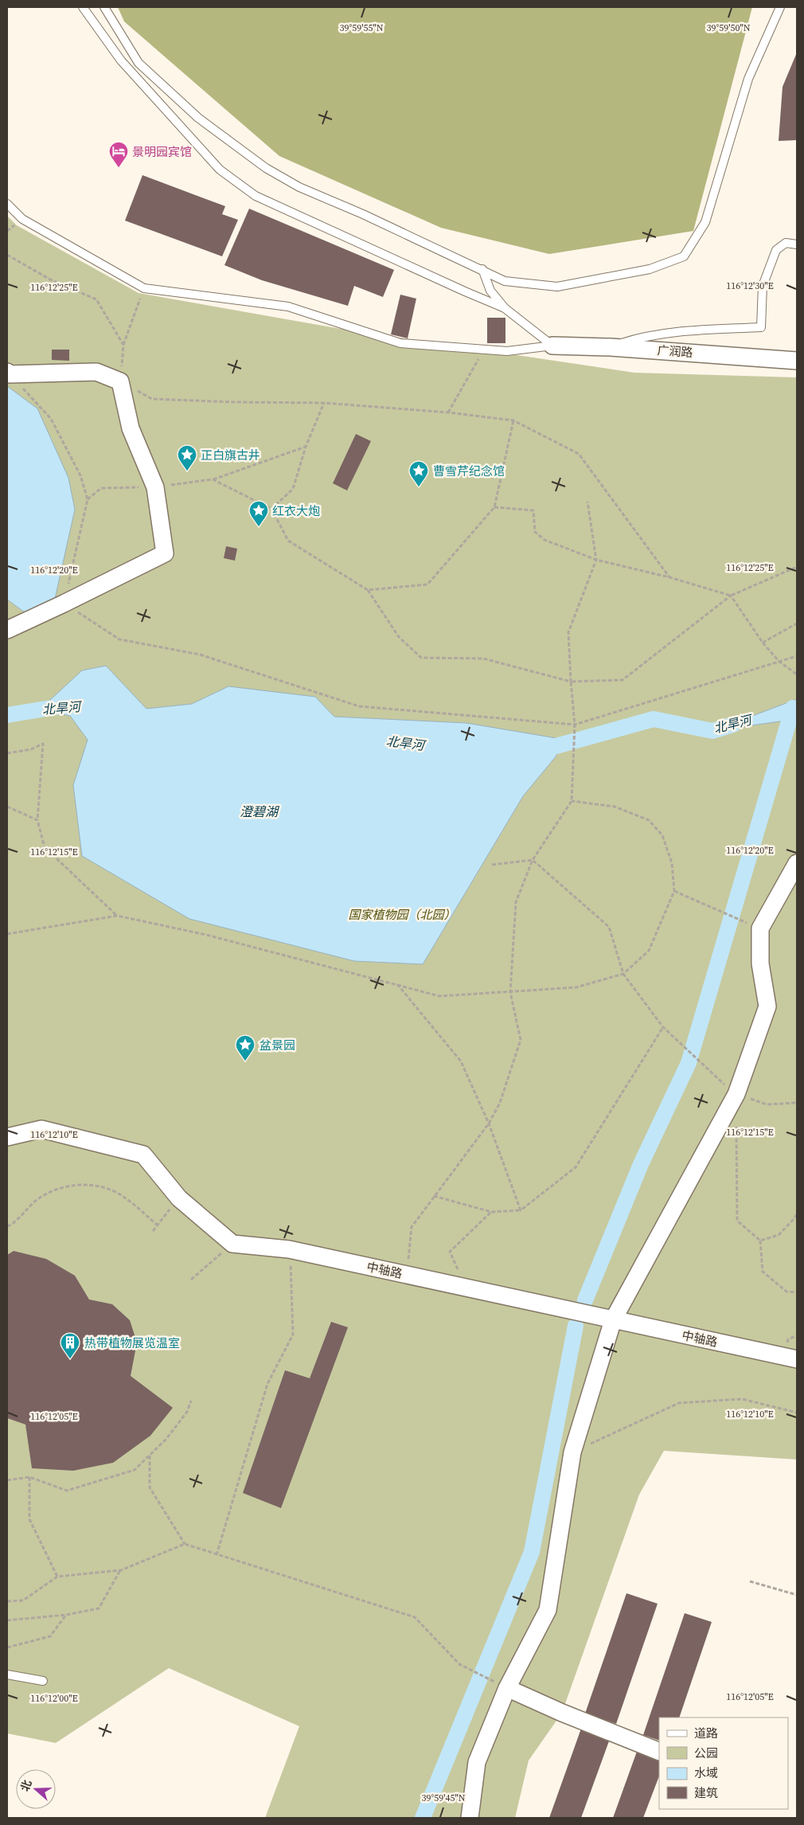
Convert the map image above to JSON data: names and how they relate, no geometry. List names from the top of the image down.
{
  "streets": {
    "street": ["广润路", "中轴路"]
  },
  "water": ["北旱河", "澄碧湖"],
  "parks": ["国家植物园（北园）"],
  "places": {
    "hotel": ["景明园宾馆"],
    "place": [
      "正白旗古井",
      "曹雪芹纪念馆",
      "红衣大炮",
      "盆景园"
    ],
    "building": ["热带植物展览温室"]
  },
  "legend": [
    "道路",
    "公园",
    "水域",
    "建筑"
  ],
  "north": "left",
  "coordinates": [
    "39°59'55\"N",
    "39°59'50\"N",
    "116°12'30\"E",
    "116°12'25\"E",
    "116°12'20\"E",
    "116°12'15\"E",
    "116°12'10\"E",
    "116°12'05\"E",
    "116°12'00\"E",
    "39°59'45\"N"
  ]
}
